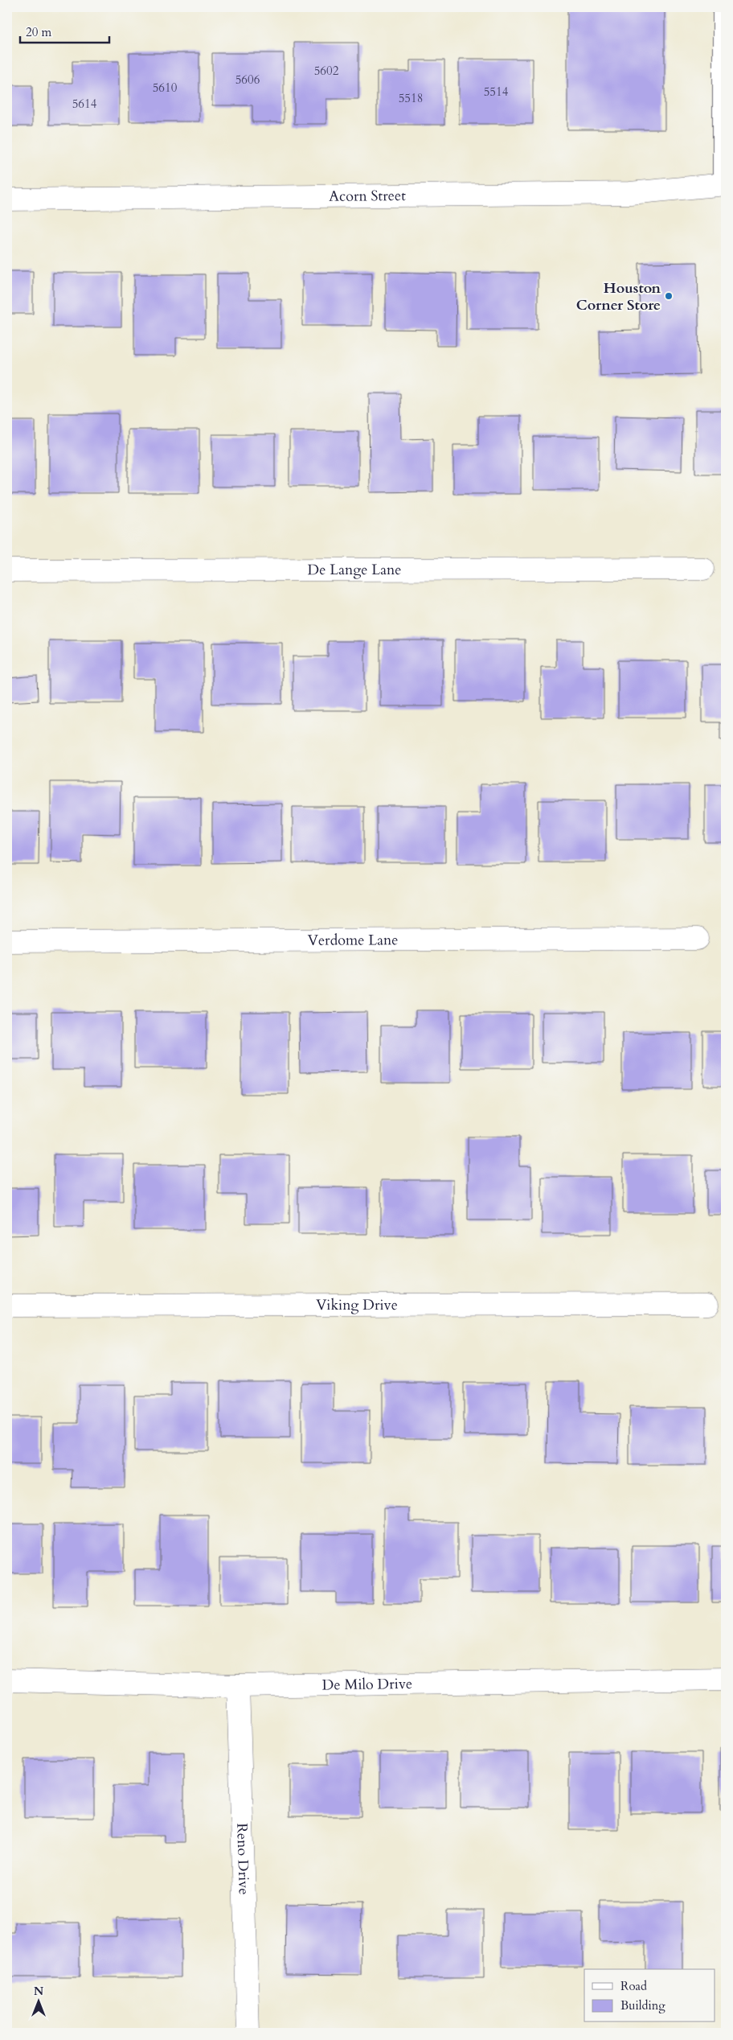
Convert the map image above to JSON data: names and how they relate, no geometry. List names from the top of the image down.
{
  "streets": {
    "street": [
      "Acorn Street",
      "De Lange Lane",
      "Verdome Lane",
      "Viking Drive",
      "De Milo Drive",
      "Reno Drive"
    ]
  },
  "crossings": [
    ["De Milo Drive", "Reno Drive"]
  ],
  "places": ["Houston Corner Store"],
  "house_numbers": [
    "5602",
    "5606",
    "5610",
    "5514",
    "5518",
    "5614"
  ],
  "legend": ["Road", "Building"],
  "scale_bar": "20 m",
  "north": "top"
}
